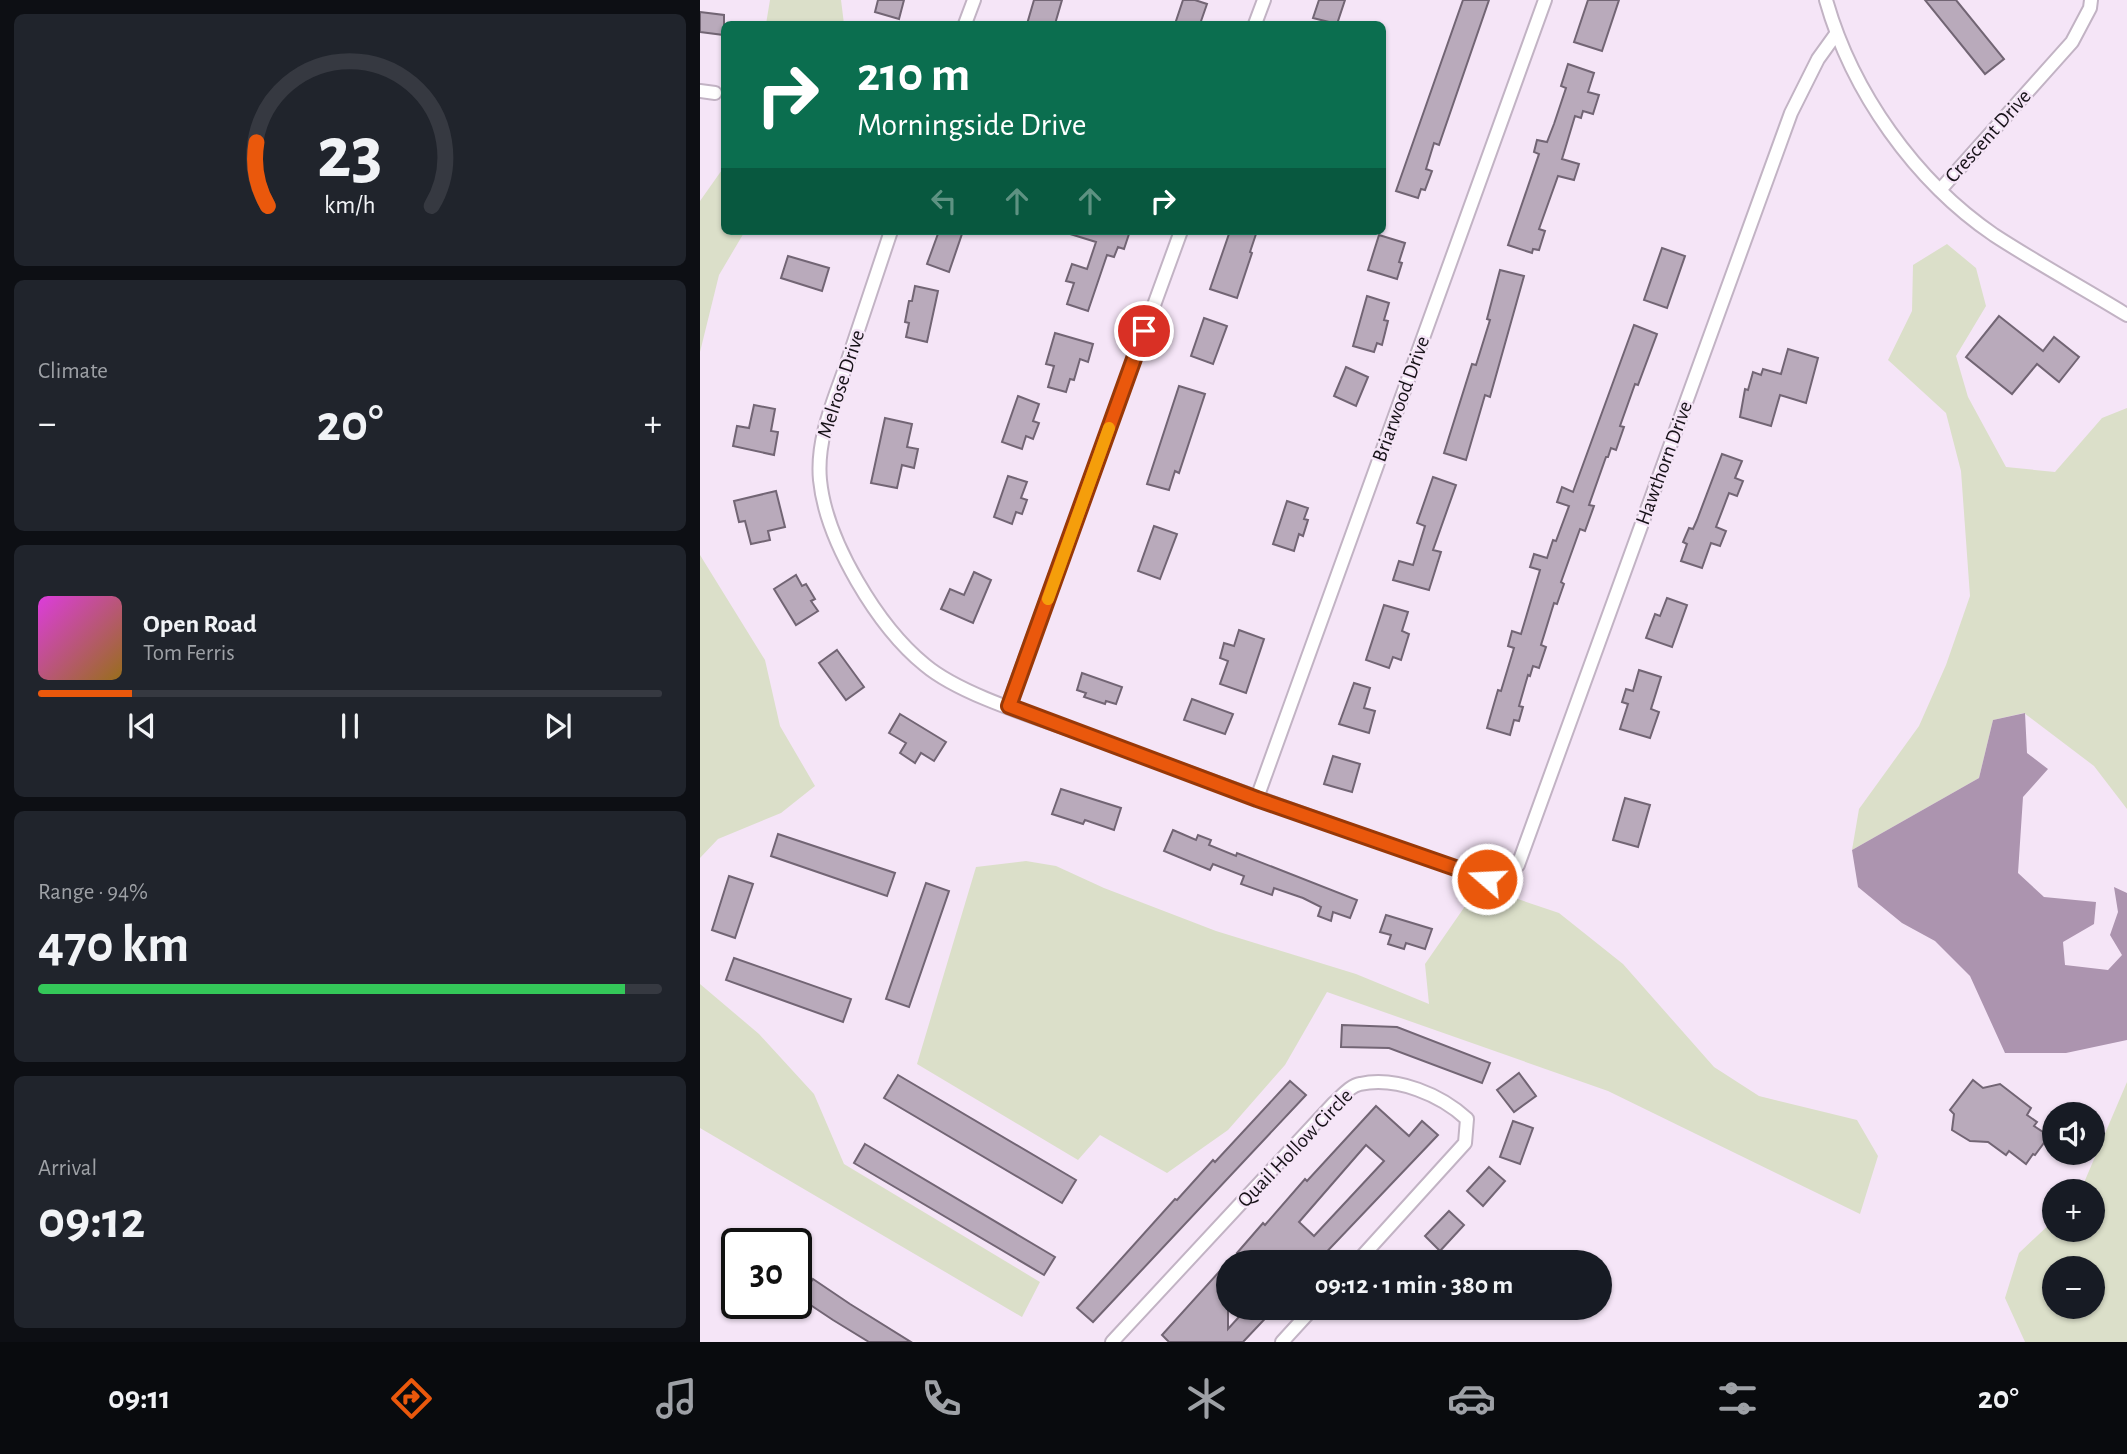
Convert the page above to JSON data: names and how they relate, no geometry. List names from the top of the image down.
{
  "streets": {
    "street": [
      "Crescent Drive",
      "Melrose Drive",
      "Briarwood Drive",
      "Hawthorn Drive",
      "Quail Hollow Circle"
    ]
  },
  "crossings": [
    ["Melrose Drive", "Briarwood Drive"],
    ["Melrose Drive", "Hawthorn Drive"]
  ],
  "page": {
    "turn": ["210 m", "Morningside Drive"],
    "tile": [
      "Climate",
      ["Range · 94%", "470 km"],
      ["Arrival", "09:12"]
    ],
    "heat": ["−", "20°", "+"],
    "song": ["Open Road", "Tom Ferris"],
    "map_buttons": ["+", "−"],
    "limit": "30",
    "trip": "09:12 · 1 min · 380 m",
    "tabs": ["09:11", "20°"],
    "gauge": ["23", "km/h"]
  }
}
